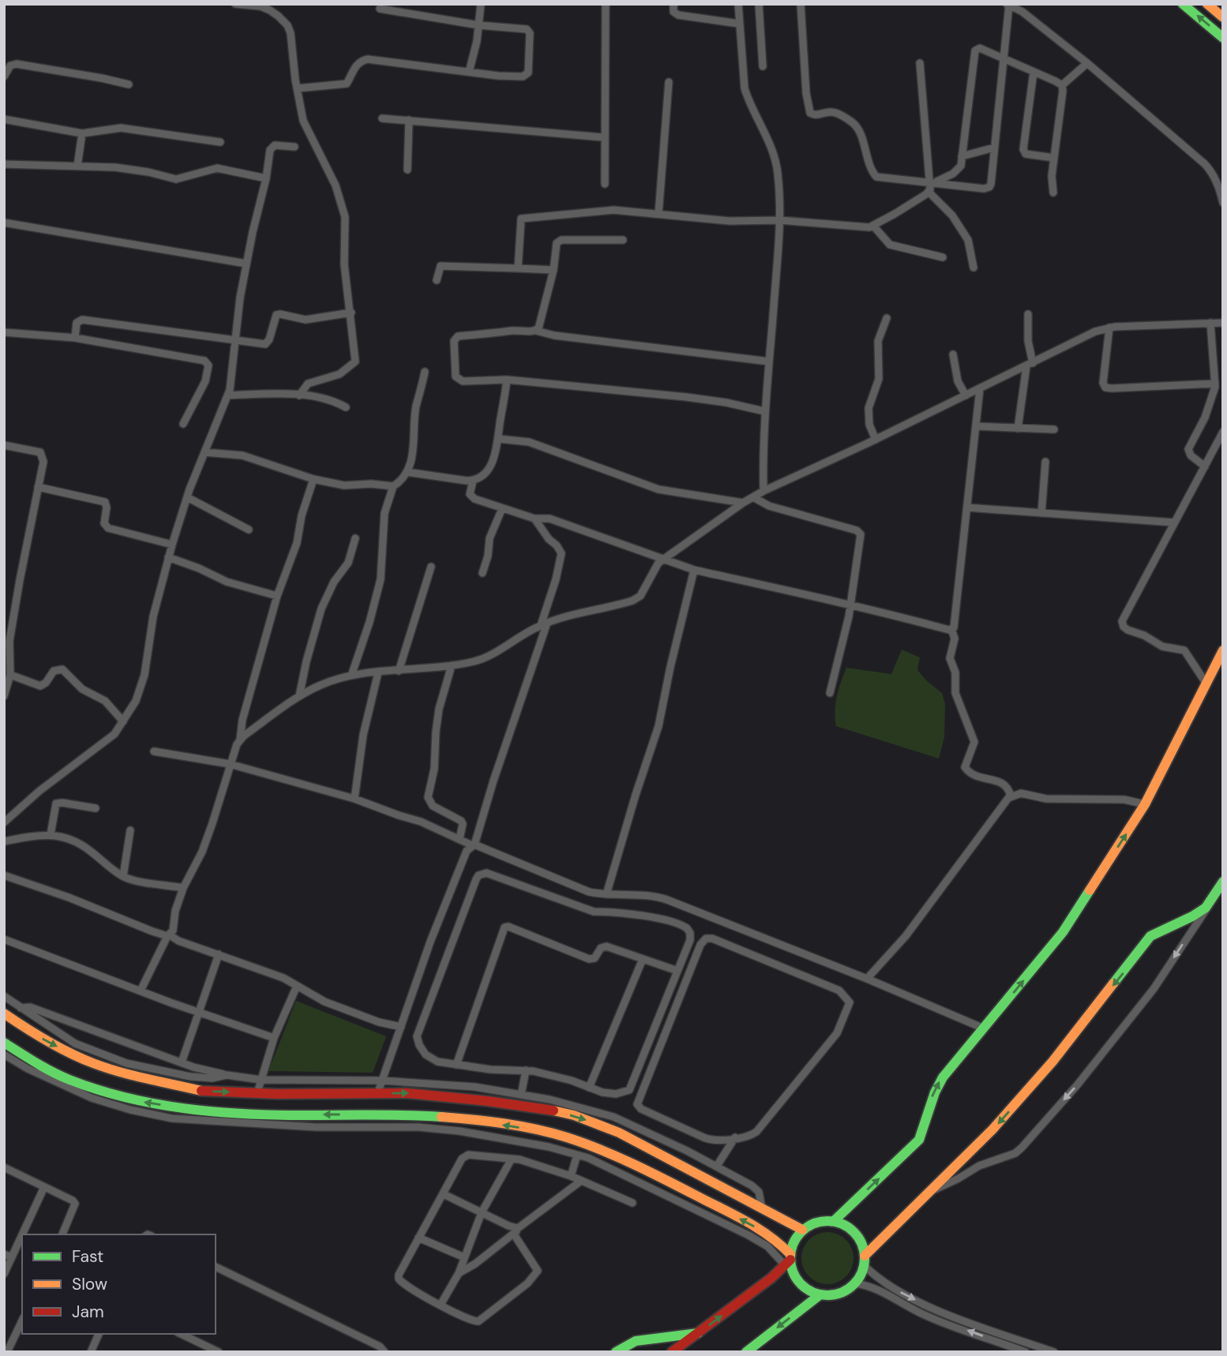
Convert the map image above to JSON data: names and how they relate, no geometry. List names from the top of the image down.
{
  "legend": ["Fast", "Slow", "Jam"]
}
